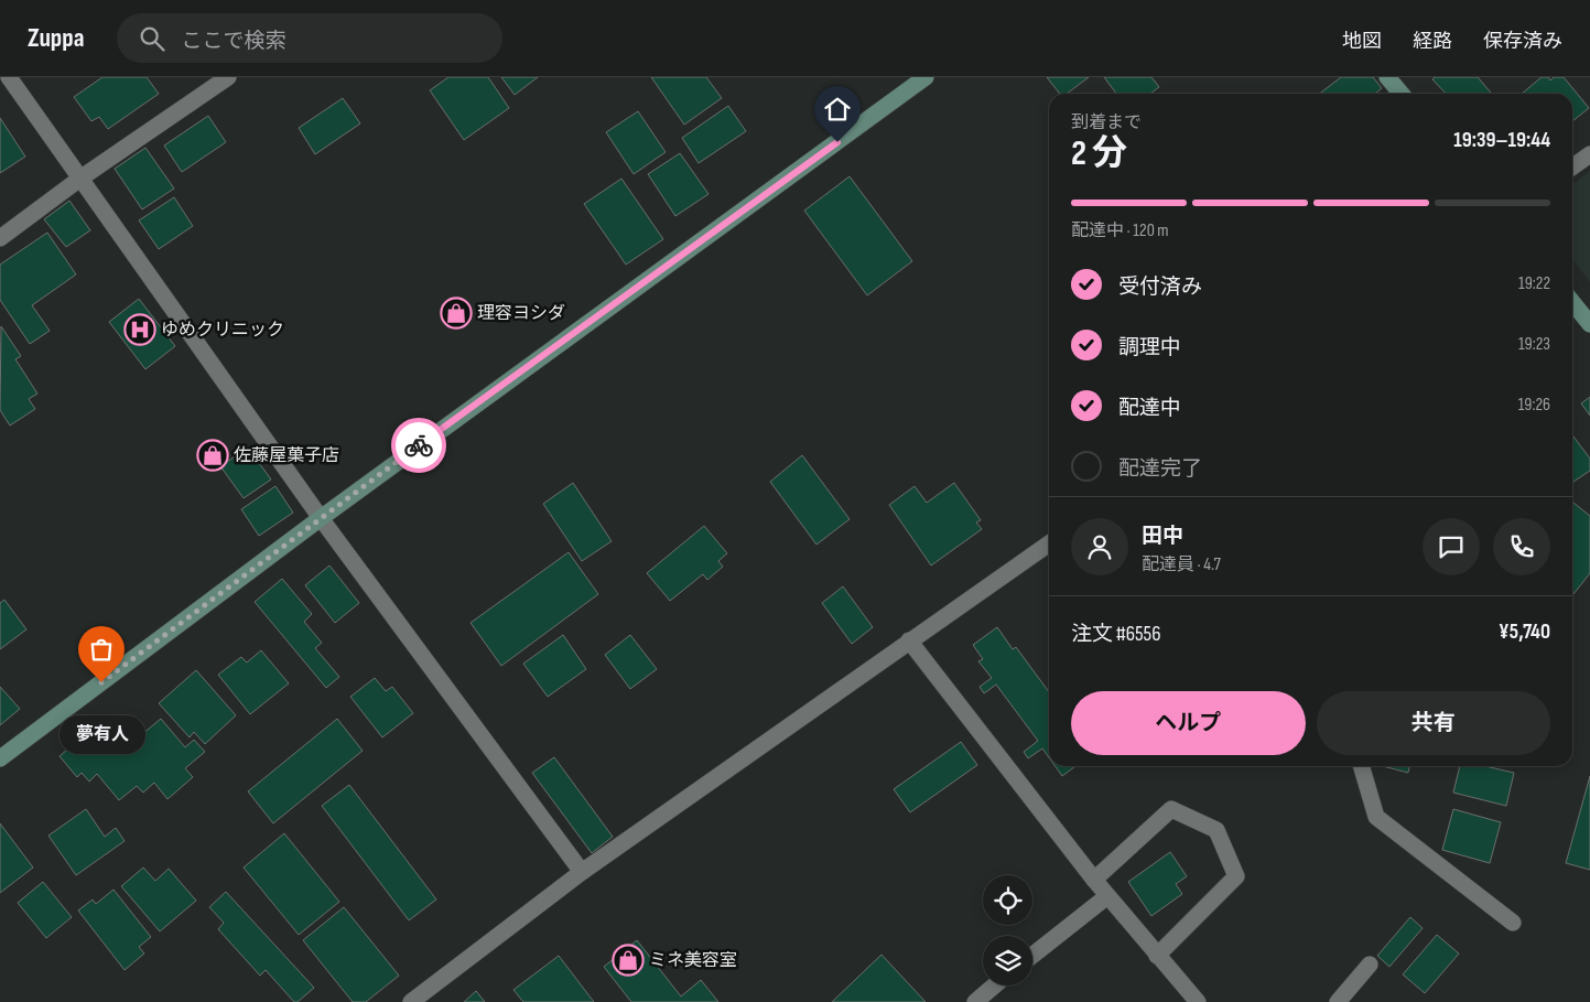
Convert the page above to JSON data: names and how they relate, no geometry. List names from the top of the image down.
{
  "places": {
    "shop": ["理容ヨシダ", "佐藤屋菓子店", "ミネ美容室"],
    "hospital": ["ゆめクリニック"],
    "other": ["夢有人"]
  },
  "page": {
    "header": "Zuppa",
    "search": "ここで検索",
    "nav": ["地図", "経路", "保存済み"],
    "heading": ["2 分", "到着まで", "19:39–19:44"],
    "panel": [
      "田中",
      "配達員 · 4.7",
      "注文 #6556",
      "¥5,740"
    ],
    "bar": "配達中 · 120 m",
    "list": [
      ["受付済み", "19:22"],
      ["調理中", "19:23"],
      ["配達中", "19:26"],
      "配達完了"
    ],
    "buttons": ["ヘルプ", "共有"],
    "bubble": "夢有人"
  }
}
